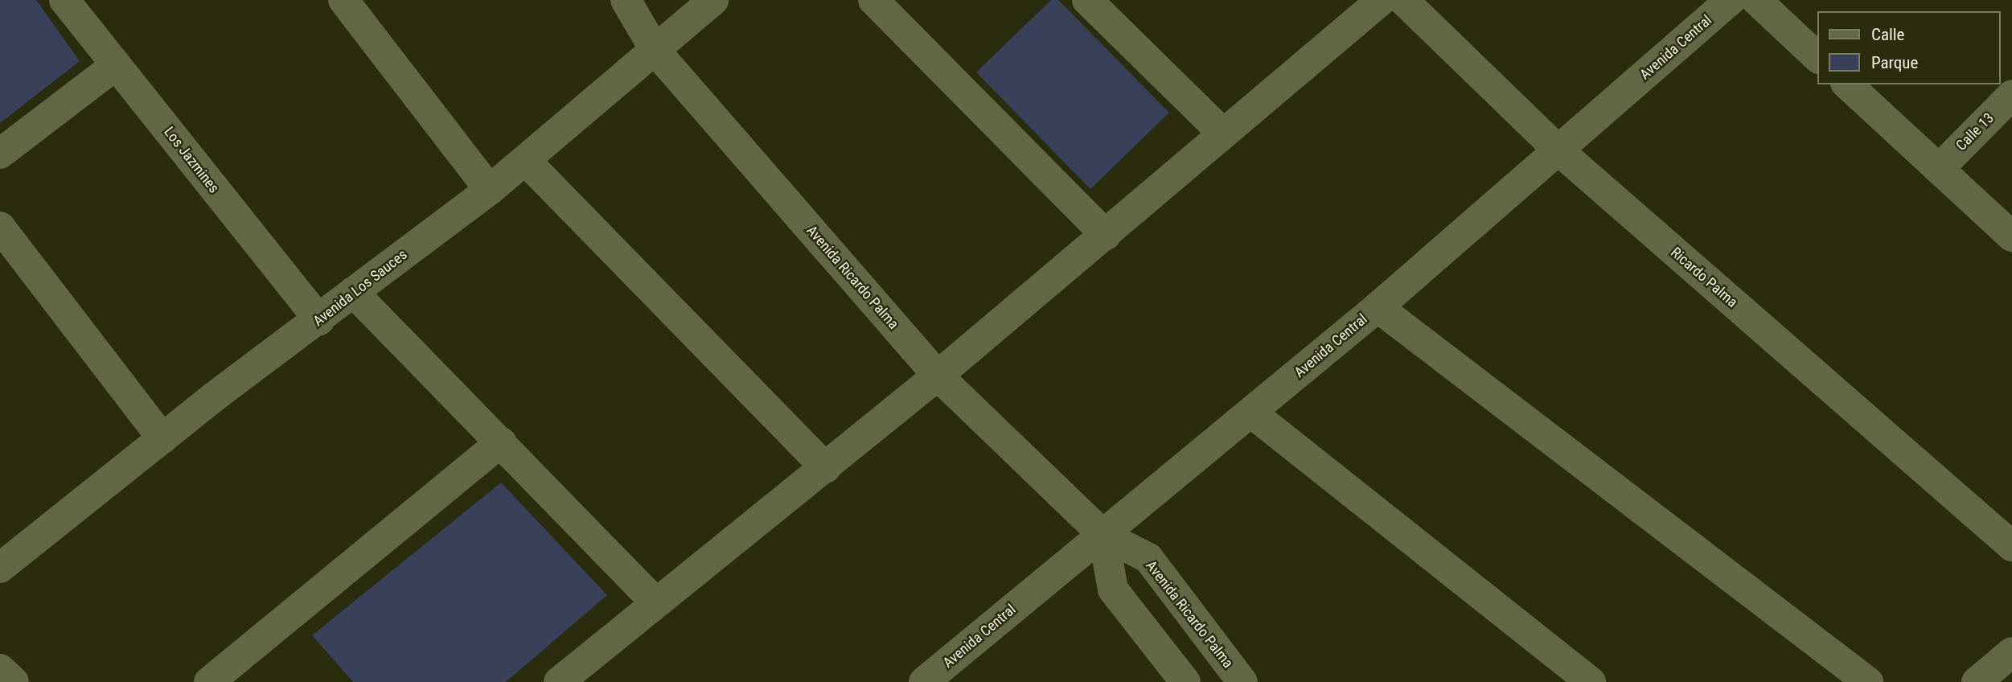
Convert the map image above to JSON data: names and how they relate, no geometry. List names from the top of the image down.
{
  "streets": {
    "street": [
      "Avenida Central",
      "Calle 13",
      "Los Jazmines",
      "Avenida Ricardo Palma",
      "Ricardo Palma",
      "Avenida Los Sauces"
    ]
  },
  "crossings": [
    ["Avenida Central", "Avenida Ricardo Palma"],
    ["Avenida Central", "Ricardo Palma"],
    ["Los Jazmines", "Avenida Los Sauces"],
    ["Avenida Ricardo Palma", "Avenida Los Sauces"]
  ],
  "legend": ["Calle", "Parque"]
}
